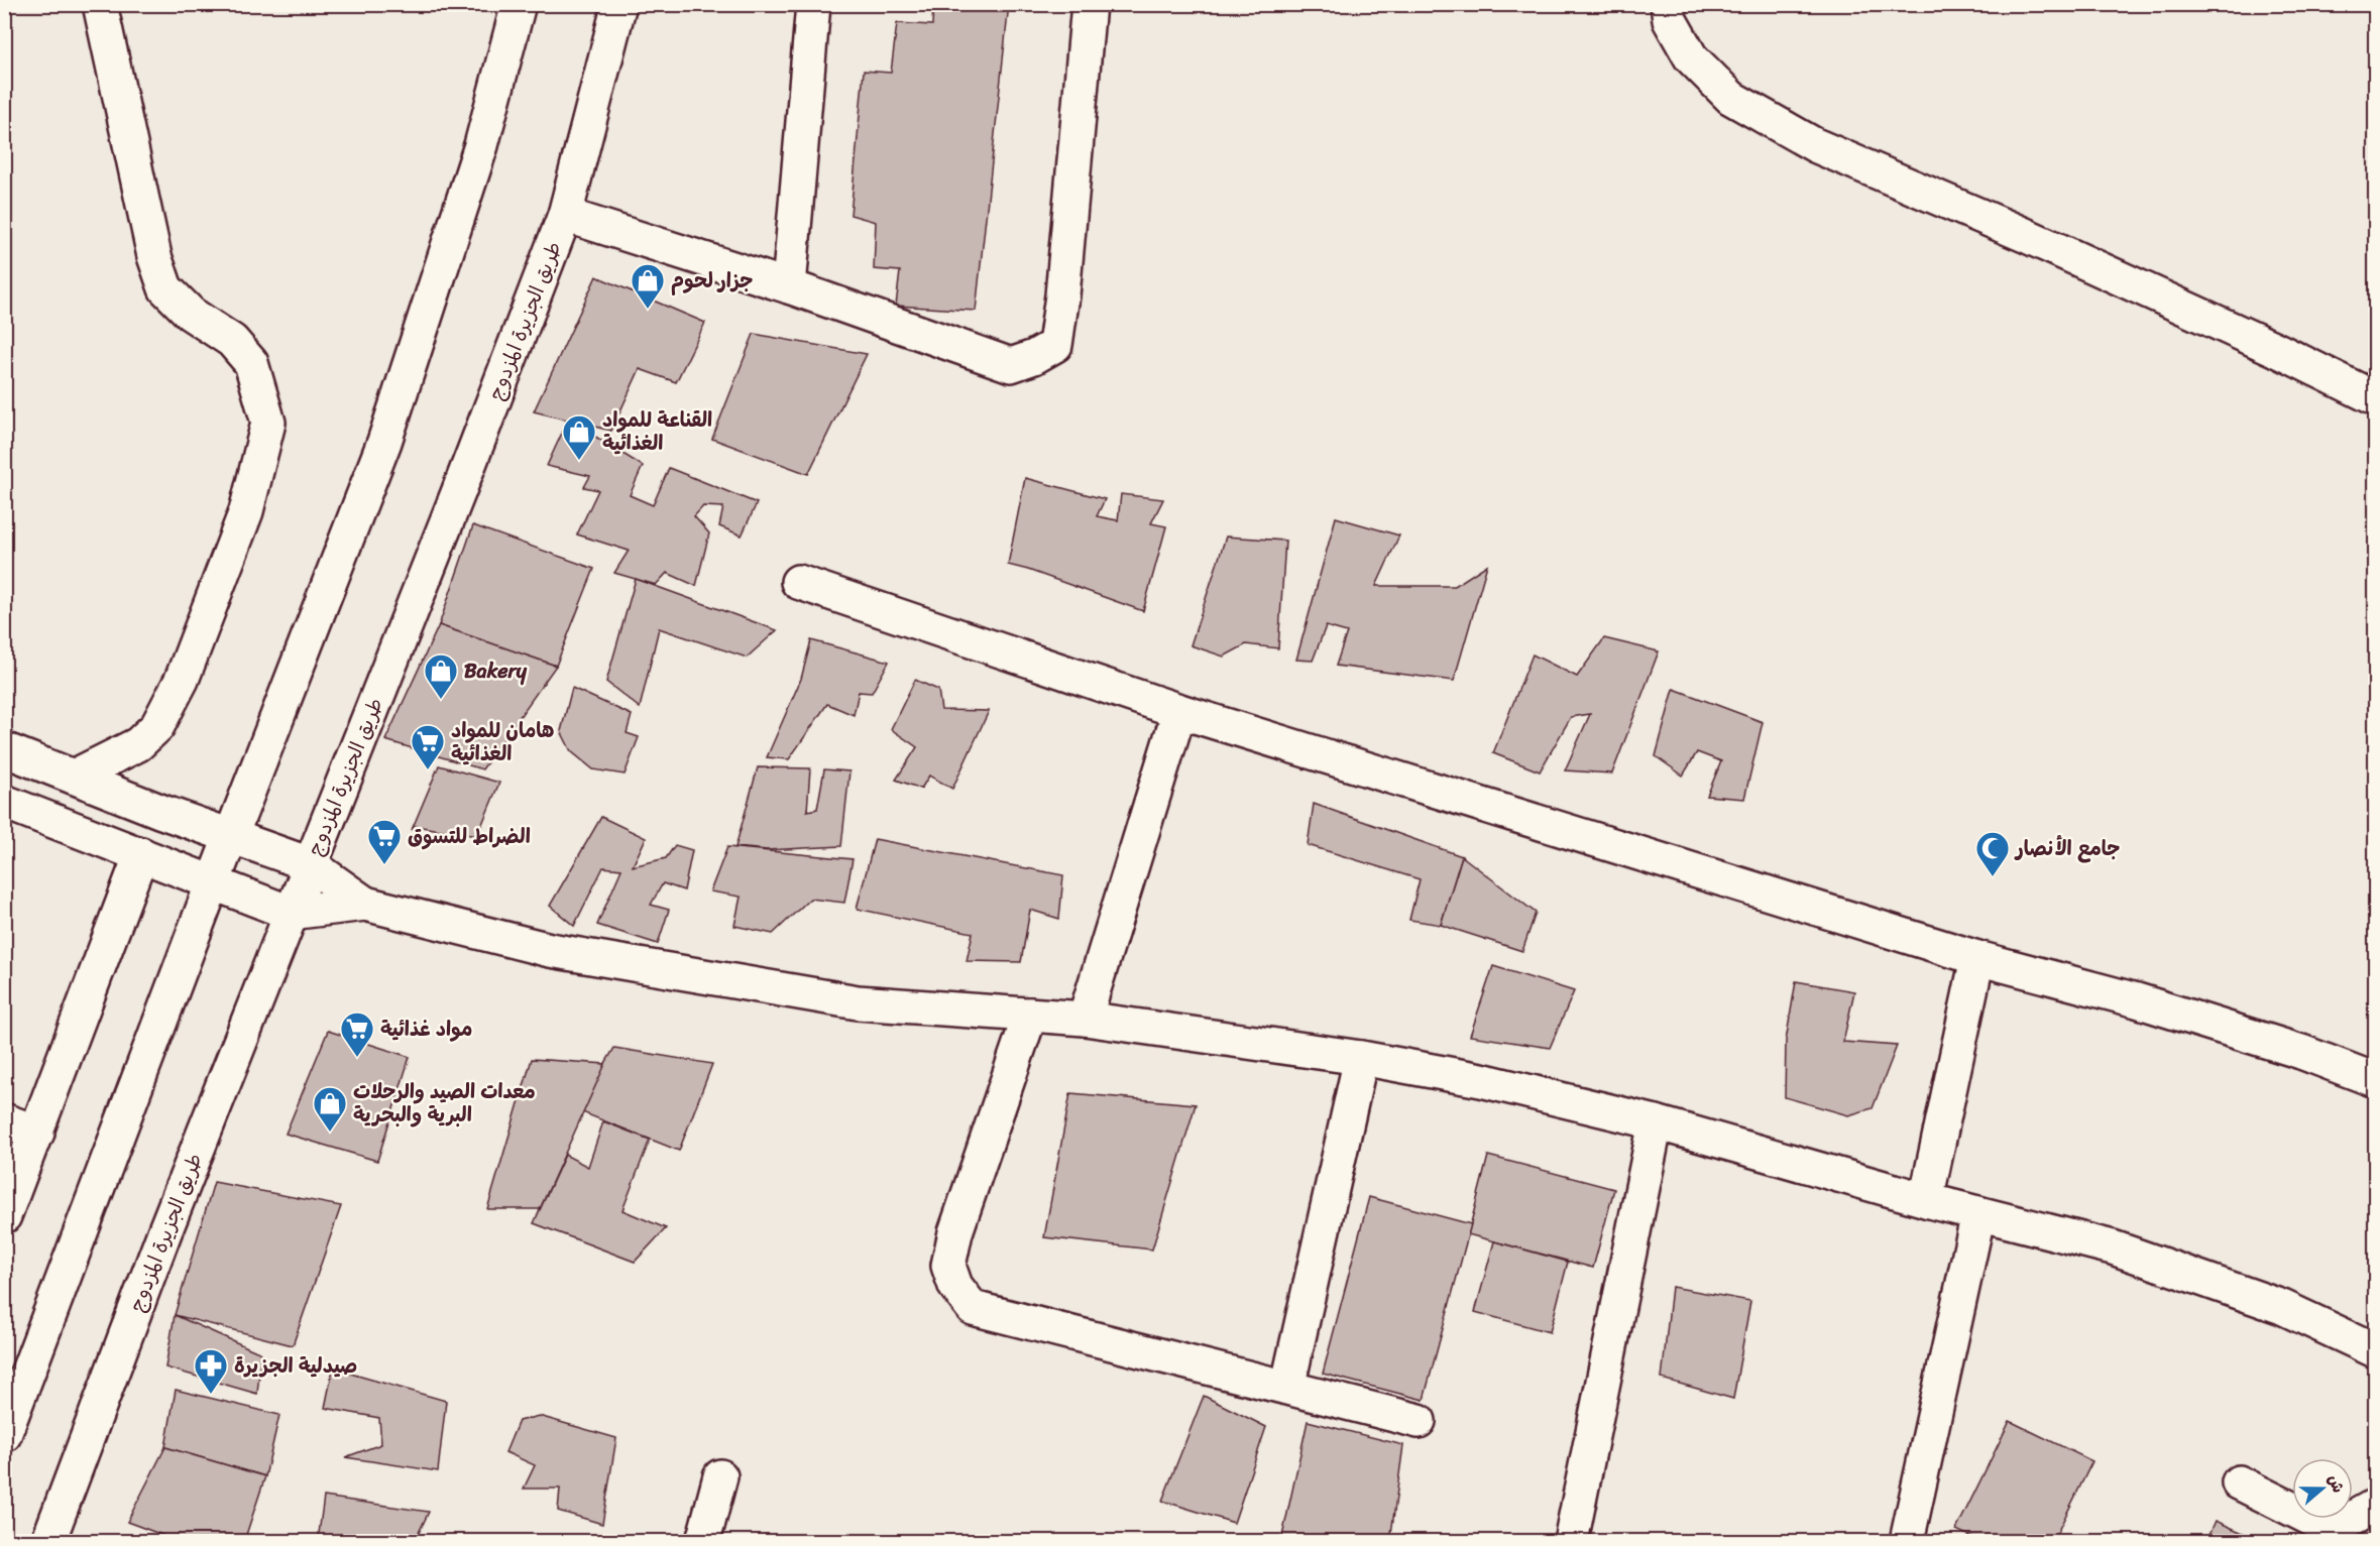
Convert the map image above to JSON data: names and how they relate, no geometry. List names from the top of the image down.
{
  "streets": {
    "street": ["طريق الجزيرة المزدوج"]
  },
  "places": {
    "shop": [
      "جزار لحوم",
      "القناعة للمواد الغذائية",
      "Bakery",
      "معدات الصيد والرحلات البرية والبحرية"
    ],
    "supermarket": ["هامان للمواد الغذائية", "الضراط للتسوق", "مواد غذائية"],
    "mosque": ["جامع الأنصار"],
    "pharmacy": ["صيدلية الجزيرة"]
  },
  "north": "right"
}
